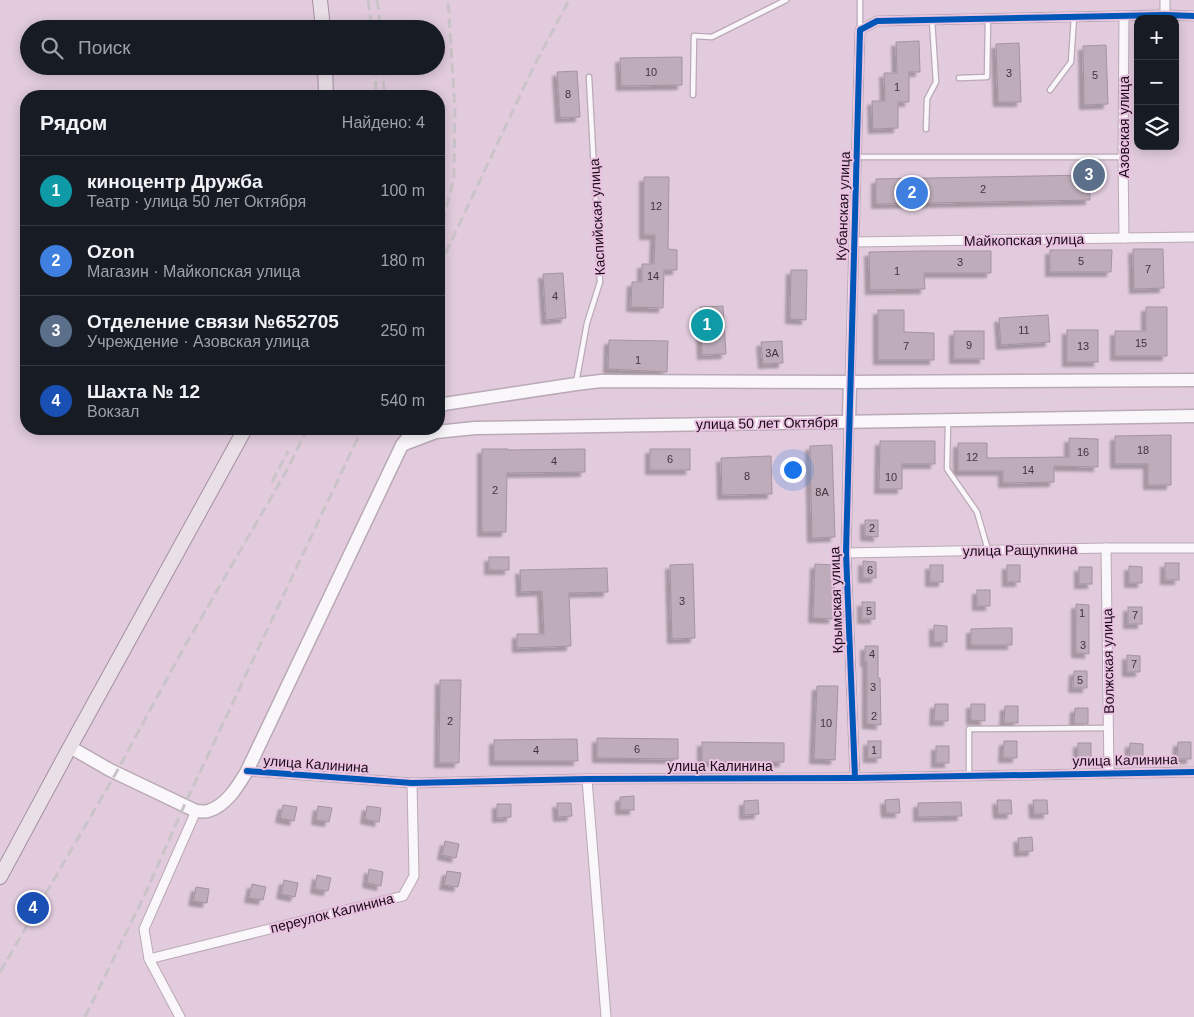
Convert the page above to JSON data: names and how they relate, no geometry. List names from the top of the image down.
{
  "streets": {
    "street": [
      "Азовская улица",
      "Кубанская улица",
      "Майкопская улица",
      "улица 50 лет Октября",
      "улица Ращупкина",
      "Крымская улица",
      "Волжская улица",
      "улица Калинина",
      "переулок Калинина"
    ],
    "lane": ["Каспийская улица"]
  },
  "crossings": [
    ["Азовская улица", "Майкопская улица"],
    ["Кубанская улица", "Майкопская улица"],
    ["улица 50 лет Октября", "Крымская улица"],
    ["улица Ращупкина", "Крымская улица"],
    ["улица Ращупкина", "Волжская улица"],
    ["Крымская улица", "улица Калинина"],
    ["Волжская улица", "улица Калинина"],
    ["улица Калинина", "переулок Калинина"]
  ],
  "house_numbers": [
    "10",
    "3",
    "5",
    "1",
    "8",
    "2",
    "12",
    "5",
    "3",
    "7",
    "1",
    "14",
    "4",
    "11",
    "15",
    "9",
    "7",
    "13",
    "3А",
    "1",
    "18",
    "16",
    "12",
    "6",
    "4",
    "14",
    "8",
    "10",
    "2",
    "8А",
    "2",
    "6",
    "3",
    "5",
    "1",
    "7",
    "3",
    "4",
    "7",
    "5",
    "3",
    "2",
    "2",
    "10",
    "6",
    "4",
    "1"
  ],
  "page": {
    "map_buttons": ["+", "−"],
    "search": "Поиск",
    "heading": ["Рядом", "Найдено: 4"],
    "list": [
      {
        "mark": "1",
        "name": "киноцентр Дружба",
        "note": "Театр · улица 50 лет Октября",
        "value": "100 m"
      },
      {
        "mark": "2",
        "name": "Ozon",
        "note": "Магазин · Майкопская улица",
        "value": "180 m"
      },
      {
        "mark": "3",
        "name": "Отделение связи №652705",
        "note": "Учреждение · Азовская улица",
        "value": "250 m"
      },
      {
        "mark": "4",
        "name": "Шахта № 12",
        "note": "Вокзал",
        "value": "540 m"
      }
    ],
    "pins": [
      "3",
      "2",
      "1",
      "4"
    ]
  }
}
